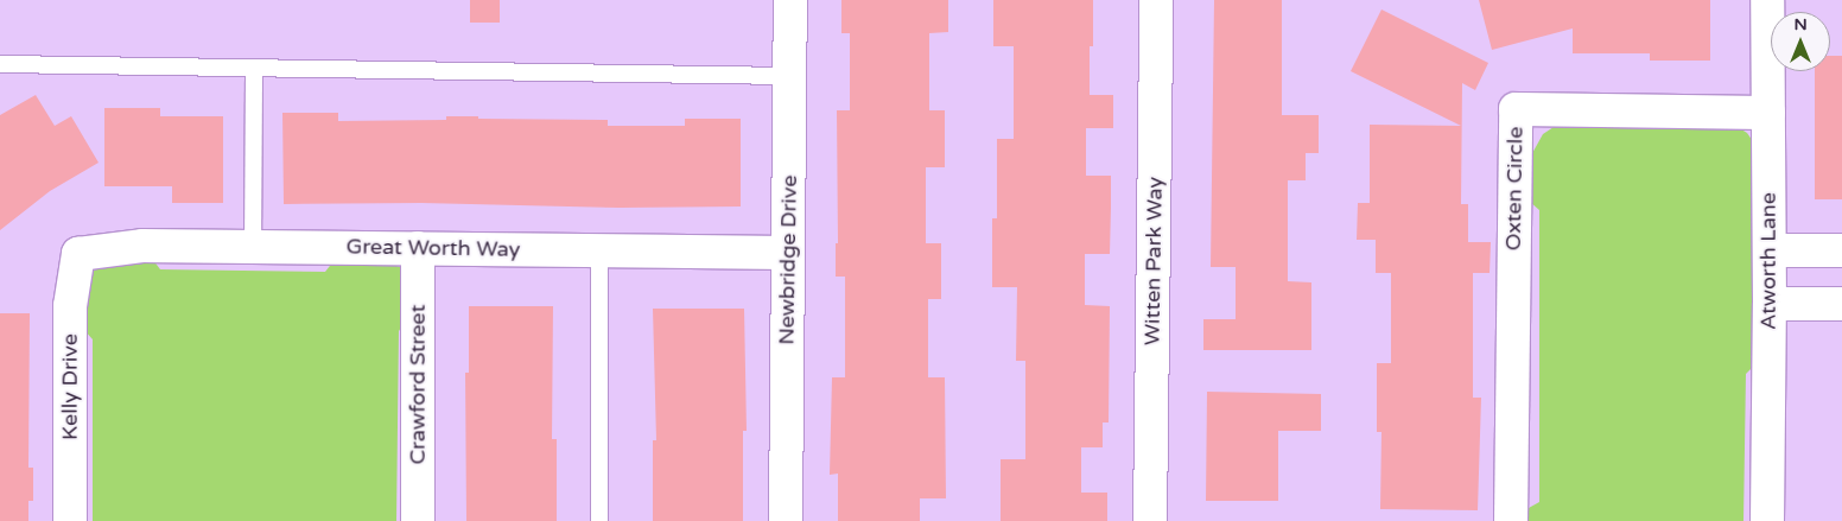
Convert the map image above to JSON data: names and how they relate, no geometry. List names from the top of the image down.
{
  "streets": {
    "street": [
      "Oxten Circle",
      "Great Worth Way",
      "Newbridge Drive",
      "Witten Park Way",
      "Atworth Lane",
      "Crawford Street",
      "Kelly Drive"
    ]
  },
  "crossings": [
    ["Oxten Circle", "Atworth Lane"],
    ["Great Worth Way", "Newbridge Drive"],
    ["Great Worth Way", "Crawford Street"],
    ["Great Worth Way", "Kelly Drive"]
  ],
  "north": "top"
}
